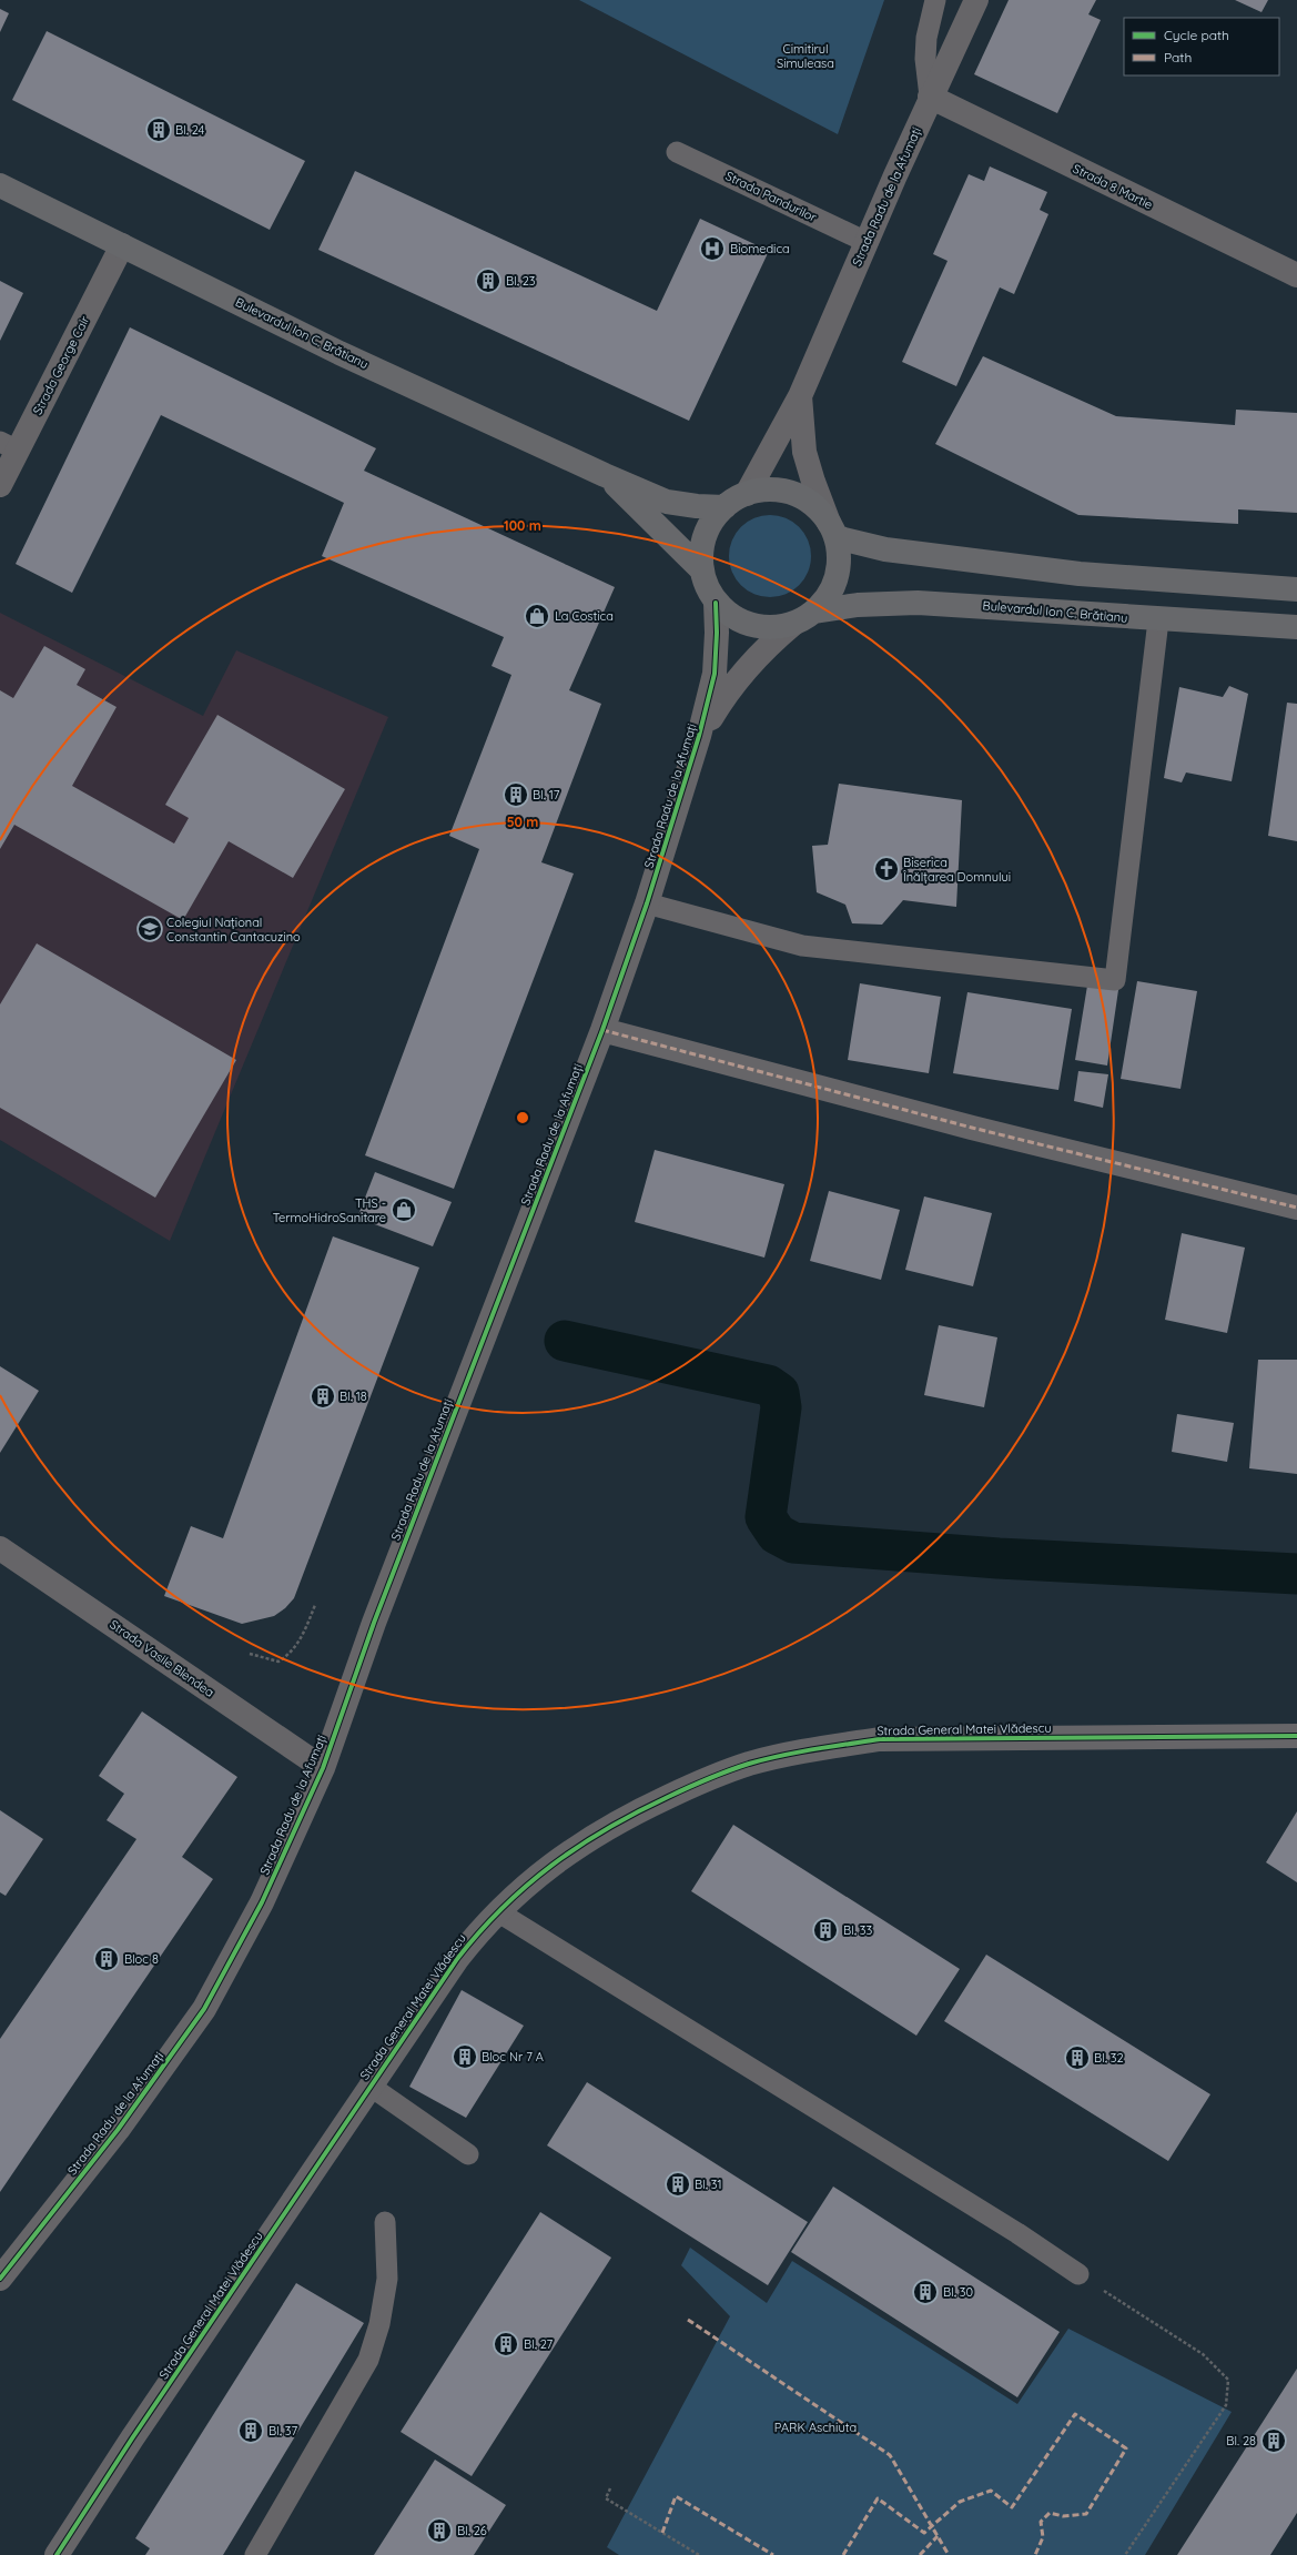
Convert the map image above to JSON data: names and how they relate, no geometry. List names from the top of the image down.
{
  "streets": {
    "main road": ["Bulevardul Ion C. Brătianu"],
    "street": [
      "Strada 8 Martie",
      "Strada Radu de la Afumați",
      "Strada George Cair",
      "Strada Vasile Blendea",
      "Strada General Matei Vlădescu"
    ],
    "lane": ["Strada Pandurilor"]
  },
  "crossings": [
    ["Strada 8 Martie", "Strada Radu de la Afumați"],
    ["Strada Pandurilor", "Strada Radu de la Afumați"],
    ["Strada Radu de la Afumați", "Bulevardul Ion C. Brătianu"],
    ["Strada Radu de la Afumați", "Strada Vasile Blendea"],
    ["Bulevardul Ion C. Brătianu", "Strada George Cair"]
  ],
  "parks": ["Cimitirul Simuleasa", "PARK Aschiuta"],
  "places": {
    "building": [
      "Bl. 24",
      "Bl. 23",
      "Bl. 17",
      "Bl. 18",
      "Bl. 33",
      "Bloc 8",
      "Bloc Nr 7 A",
      "Bl. 32",
      "Bl. 31",
      "Bl. 30",
      "Bl. 27",
      "Bl. 37",
      "Bl. 28",
      "Bl. 26"
    ],
    "hospital": ["Biomedica"],
    "shop": ["La Costica", "THS - TermoHidroSanitare"],
    "church": ["Biserica Înălțarea Domnului"],
    "school or university": ["Colegiul Național Constantin Cantacuzino"]
  },
  "legend": ["Cycle path", "Path"],
  "rings": ["100 m", "50 m"]
}
